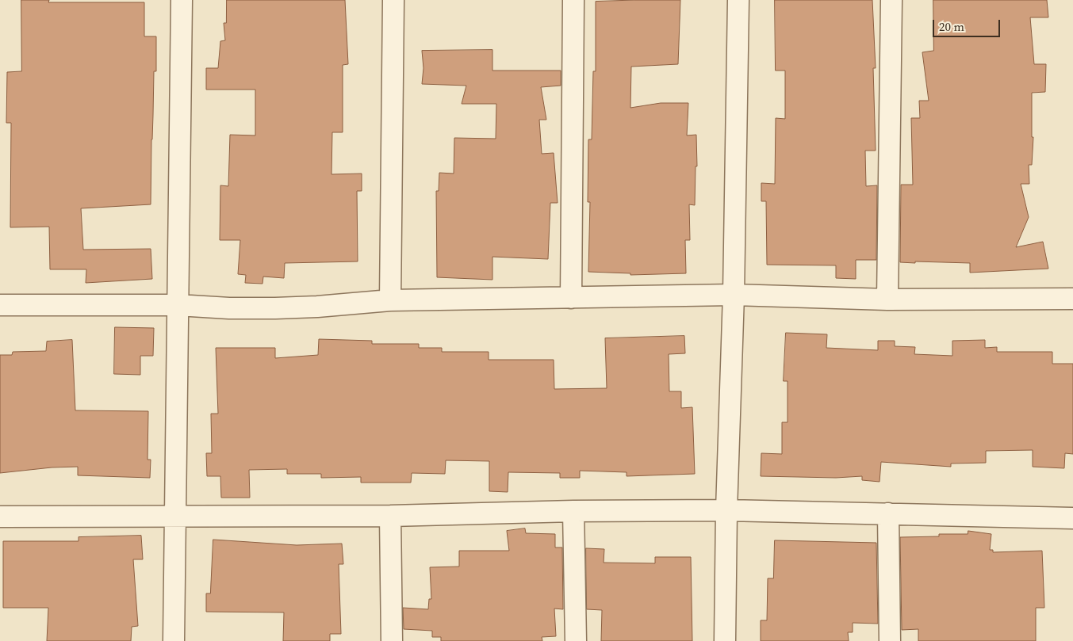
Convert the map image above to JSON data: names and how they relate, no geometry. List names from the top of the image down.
{
  "scale_bar": "20 m"
}
